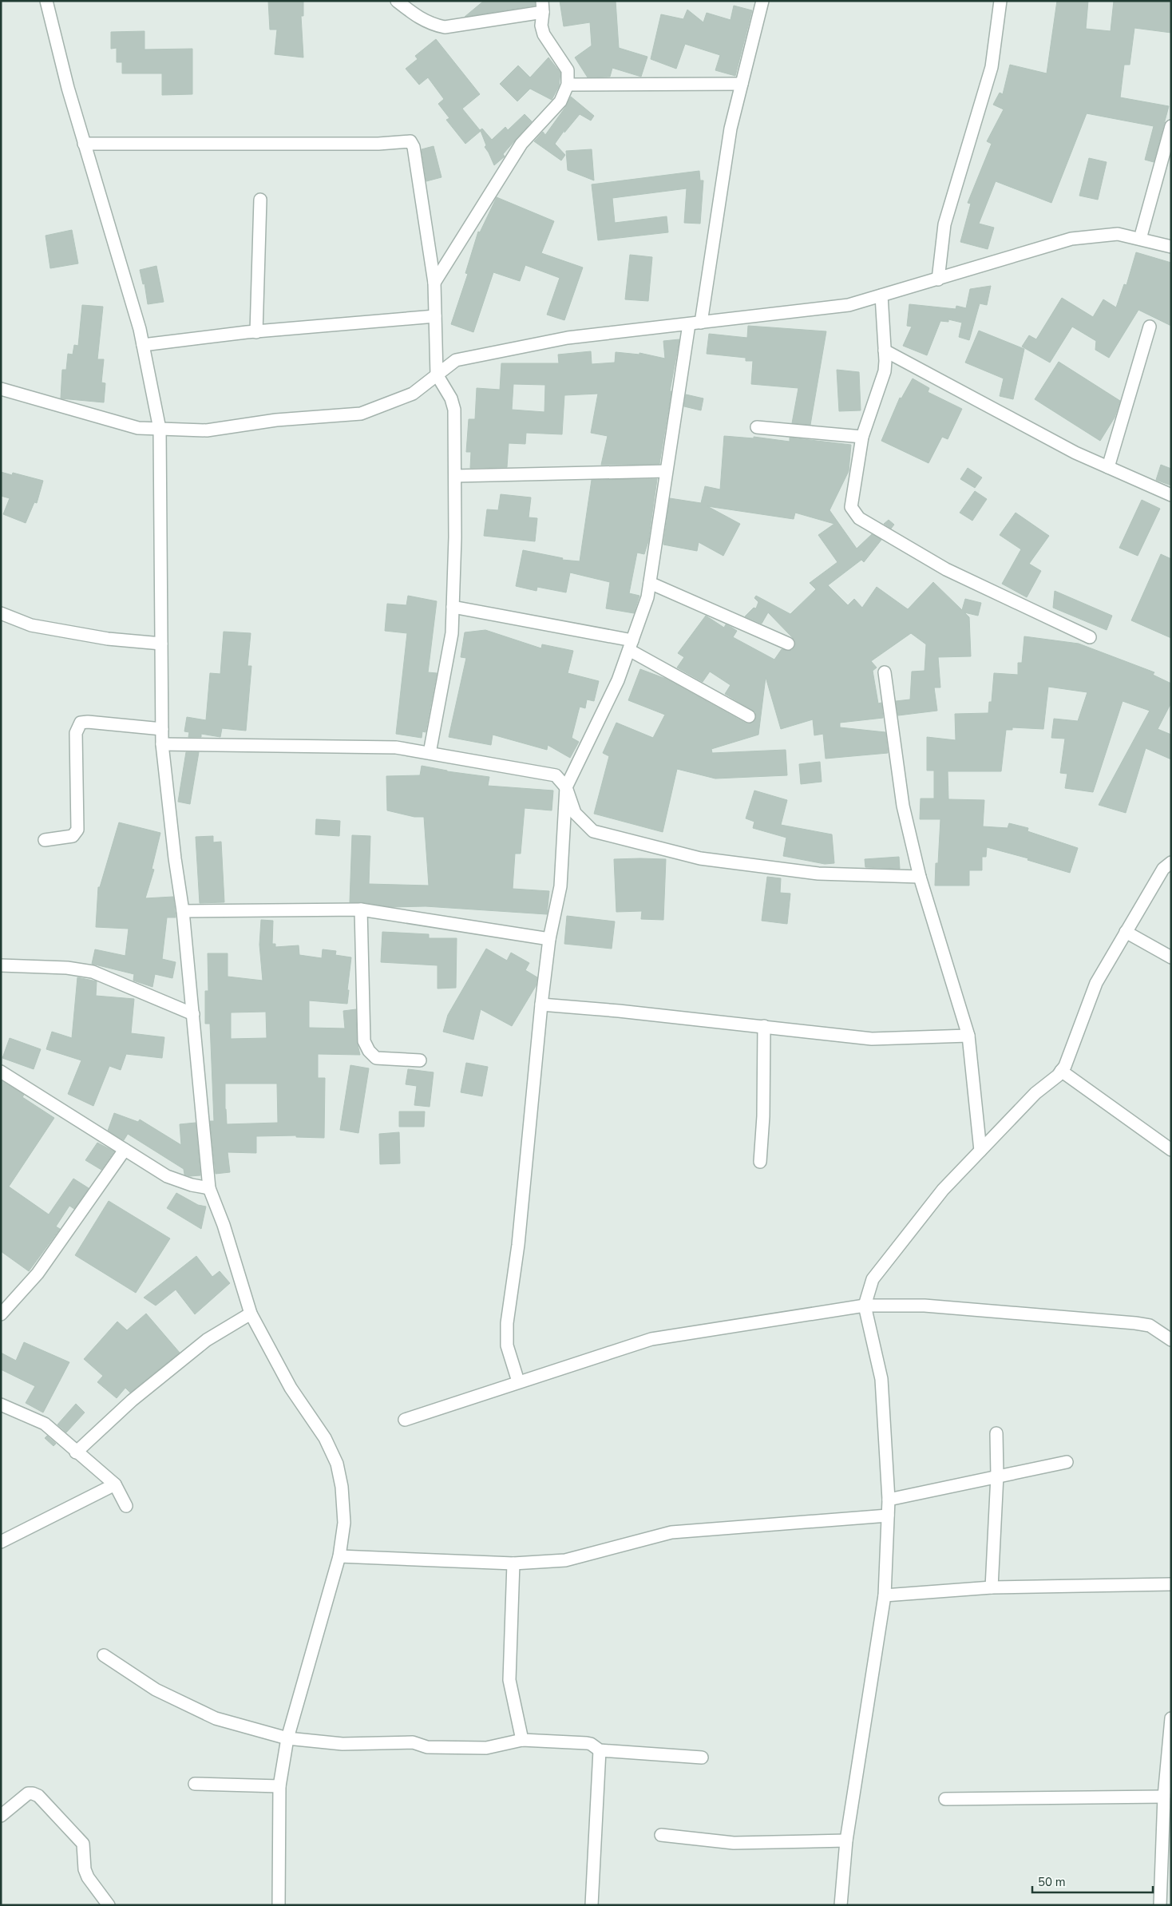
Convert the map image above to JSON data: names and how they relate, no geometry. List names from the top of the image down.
{
  "scale_bar": "50 m"
}
